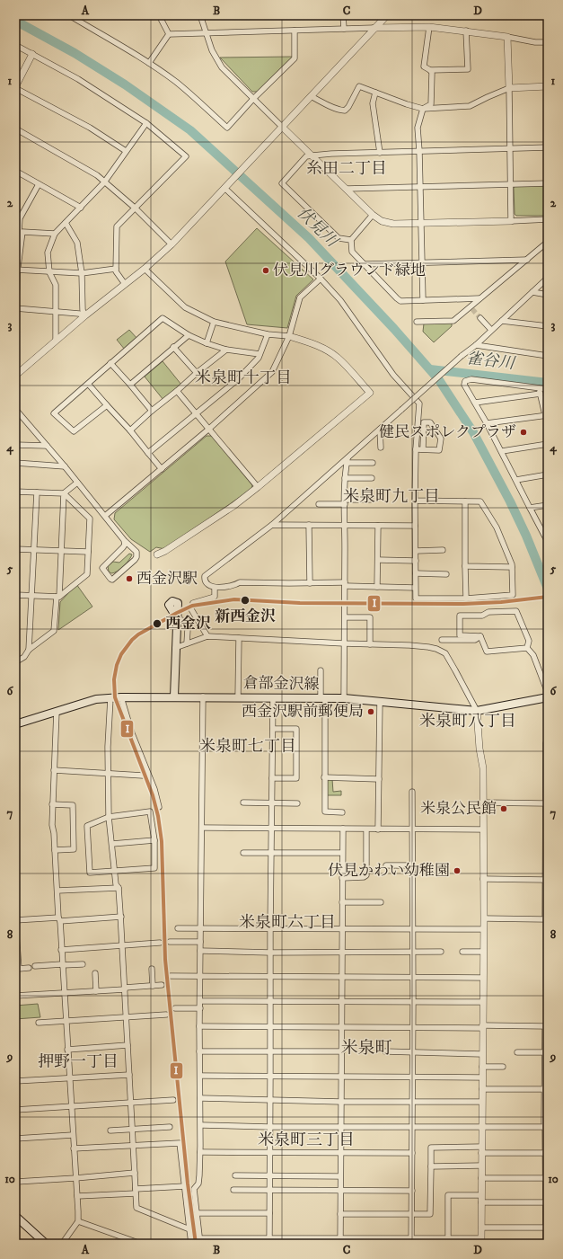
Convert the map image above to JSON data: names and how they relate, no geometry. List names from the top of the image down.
{
  "streets": {
    "main road": ["倉部金沢線"]
  },
  "districts": [
    "糸田二丁目",
    "米泉町十丁目",
    "米泉町九丁目",
    "米泉町八丁目",
    "米泉町七丁目",
    "米泉町六丁目",
    "米泉町",
    "押野一丁目",
    "米泉町三丁目"
  ],
  "water": ["伏見川", "雀谷川"],
  "places": [
    "伏見川グラウンド緑地",
    "健民スポレクプラザ",
    "西金沢駅",
    "新西金沢",
    "西金沢",
    "西金沢駅前郵便局",
    "米泉公民館",
    "伏見かわい幼稚園"
  ],
  "lines": ["transit line I"],
  "grid": {
    "columns": [
      "A",
      "B",
      "C",
      "D"
    ],
    "rows": [
      "1",
      "2",
      "3",
      "4",
      "5",
      "6",
      "7",
      "8",
      "9",
      "10"
    ]
  }
}
